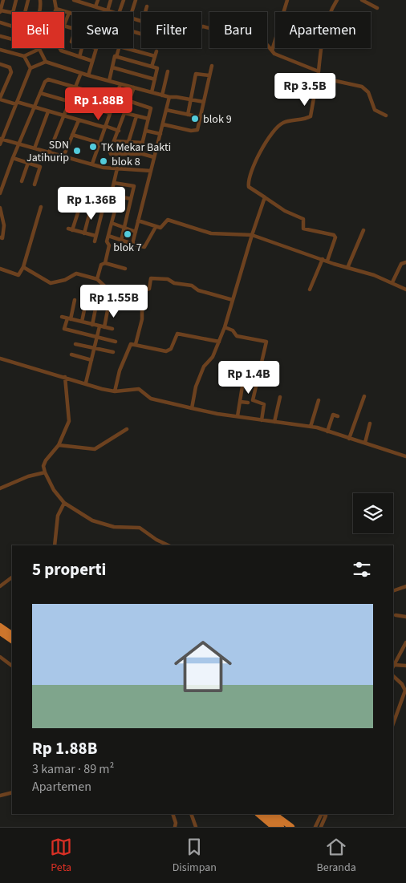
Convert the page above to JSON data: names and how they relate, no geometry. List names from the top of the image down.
{
  "places": [
    "blok 9",
    "TK Mekar Bakti",
    "SDN Jatihurip",
    "blok 8",
    "blok 7"
  ],
  "page": {
    "chip": [
      "Beli",
      "Sewa",
      "Filter",
      "Baru",
      "Apartemen"
    ],
    "price": [
      "Rp 3.5B",
      "Rp 1.88B",
      "Rp 1.36B",
      "Rp 1.55B",
      "Rp 1.4B"
    ],
    "heading": "5 properti",
    "list": [
      {
        "name": "Rp 1.88B",
        "note": "3 kamar · 89 m² · Apartemen"
      }
    ],
    "tabs": ["Peta", "Disimpan", "Beranda"]
  }
}
